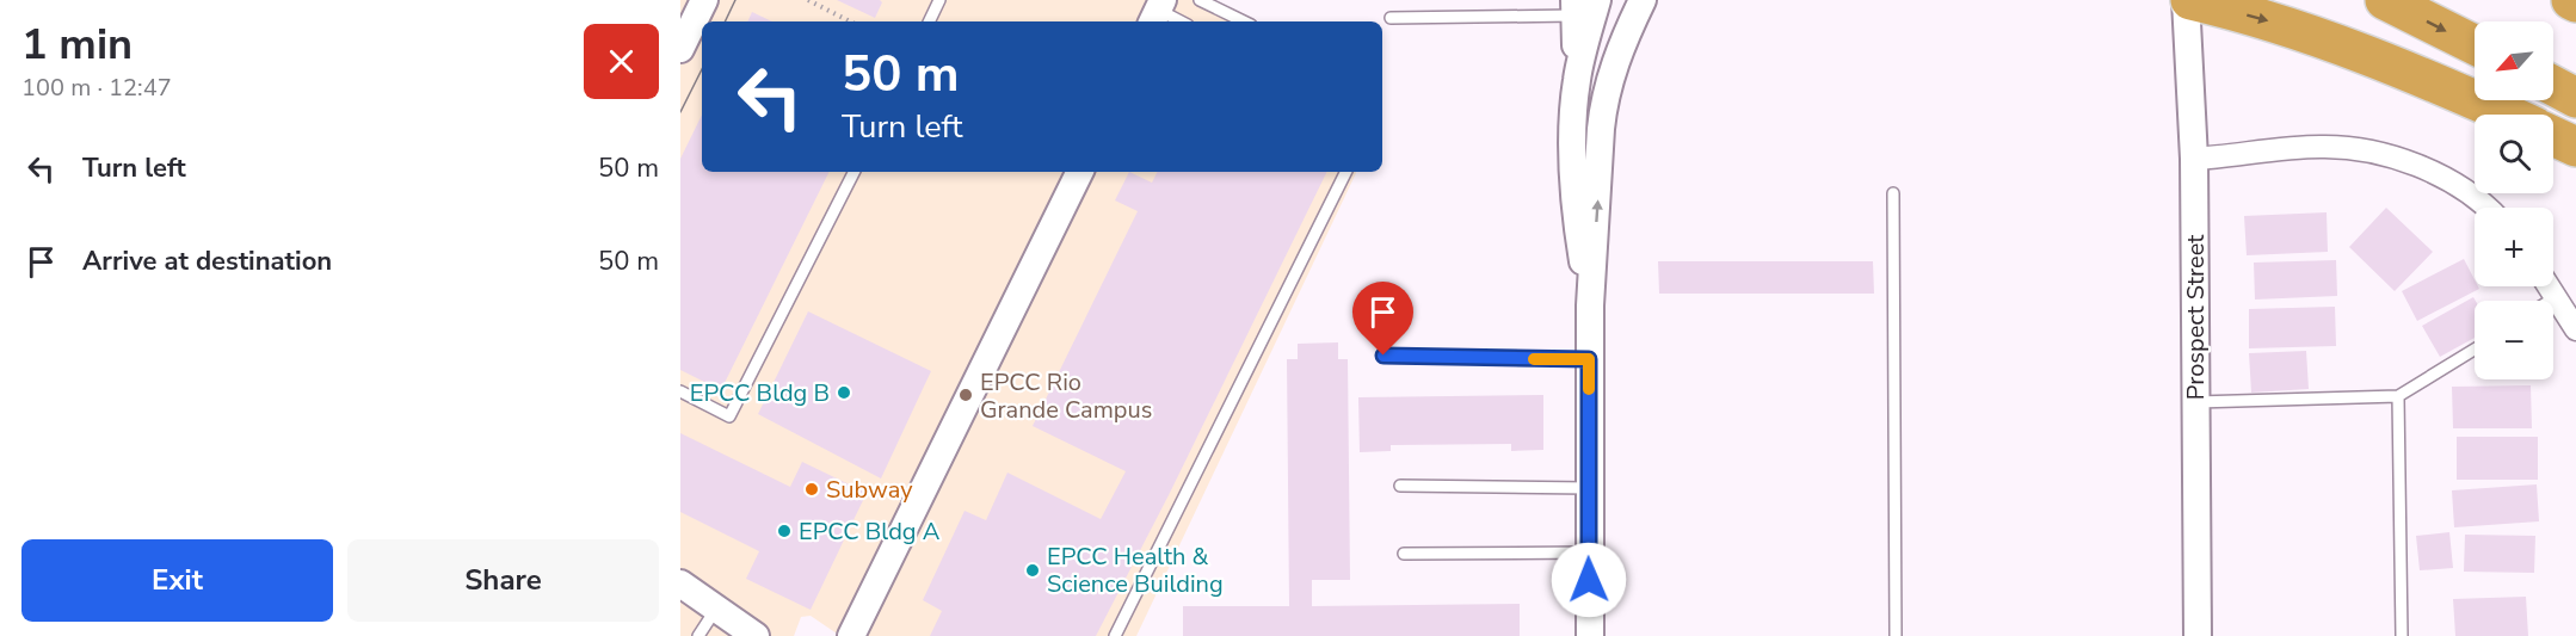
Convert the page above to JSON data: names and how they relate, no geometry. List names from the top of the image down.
{
  "streets": {
    "street": ["Prospect Street"]
  },
  "places": [
    "EPCC Bldg B",
    "EPCC Rio Grande Campus",
    "Subway",
    "EPCC Bldg A",
    "EPCC Health & Science Building"
  ],
  "north": "bottom left",
  "page": {
    "heading": ["1 min", "100 m · 12:47"],
    "map_buttons": ["+", "−"],
    "turn": ["50 m", "Turn left"],
    "list": [
      {
        "name": "Turn left",
        "value": "50 m"
      },
      {
        "name": "Arrive at destination",
        "value": "50 m"
      }
    ],
    "buttons": ["Exit", "Share"]
  }
}
